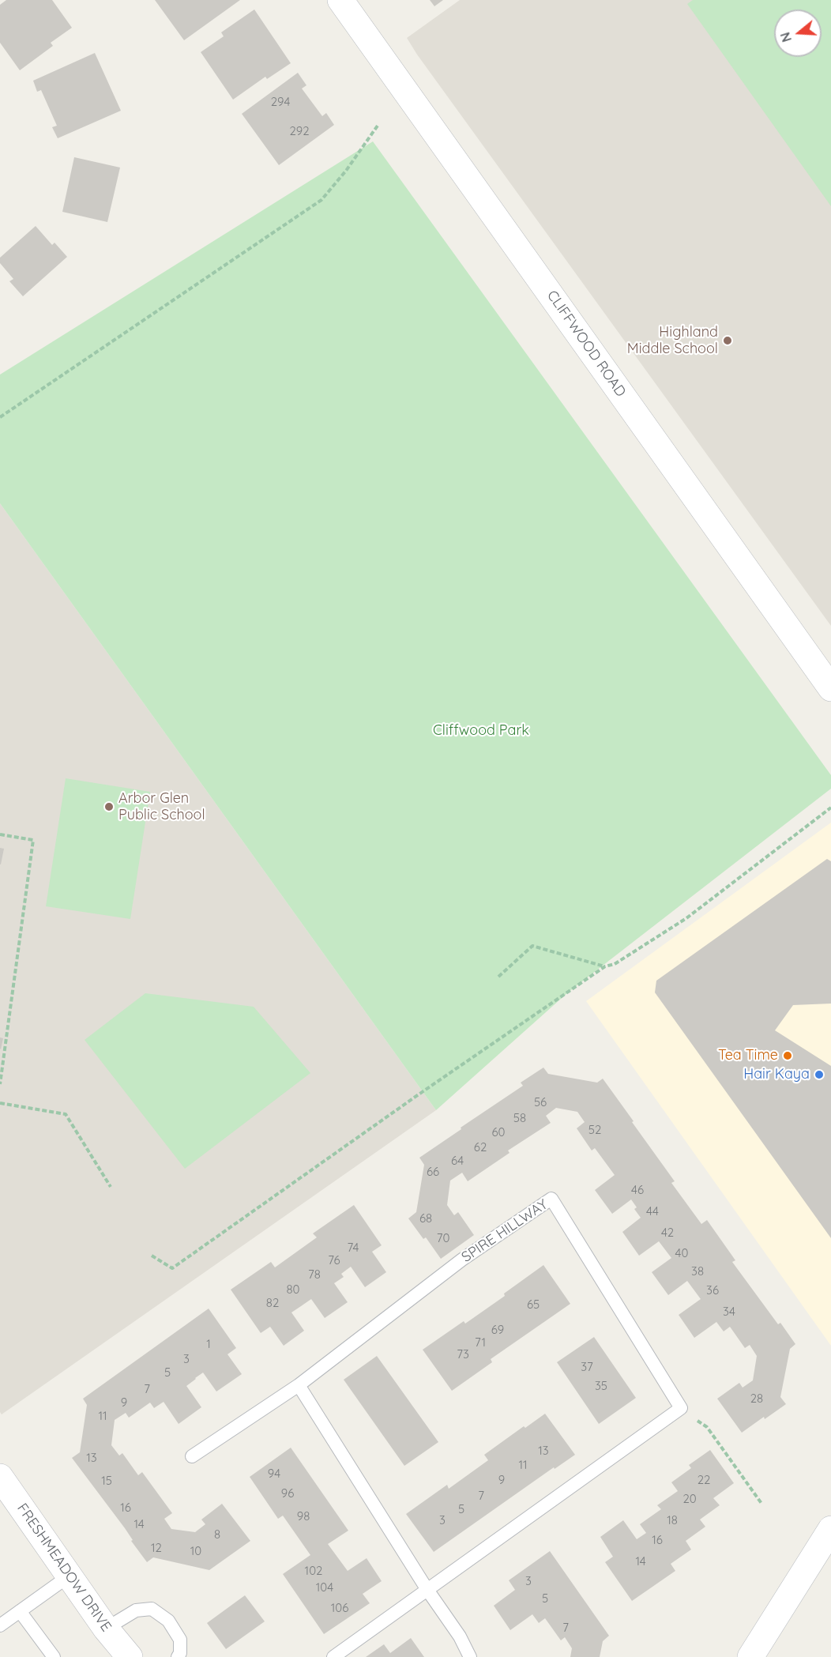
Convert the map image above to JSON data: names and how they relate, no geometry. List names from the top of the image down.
{
  "streets": {
    "street": ["CLIFFWOOD ROAD", "FRESHMEADOW DRIVE"],
    "lane": ["SPIRE HILLWAY"]
  },
  "parks": ["Cliffwood Park"],
  "places": [
    "Highland Middle School",
    "Arbor Glen Public School",
    "Tea Time",
    "Hair Kaya"
  ],
  "house_numbers": [
    "294",
    "292",
    "56",
    "58",
    "52",
    "60",
    "62",
    "64",
    "66",
    "46",
    "44",
    "68",
    "42",
    "70",
    "74",
    "40",
    "76",
    "38",
    "78",
    "80",
    "36",
    "82",
    "65",
    "34",
    "69",
    "71",
    "1",
    "73",
    "3",
    "37",
    "5",
    "35",
    "7",
    "28",
    "9",
    "11",
    "13",
    "13",
    "11",
    "94",
    "9",
    "22",
    "15",
    "96",
    "7",
    "20",
    "16",
    "5",
    "98",
    "3",
    "18",
    "14",
    "8",
    "16",
    "12",
    "10",
    "14",
    "102",
    "3",
    "104",
    "5",
    "106",
    "7"
  ],
  "north": "left"
}
